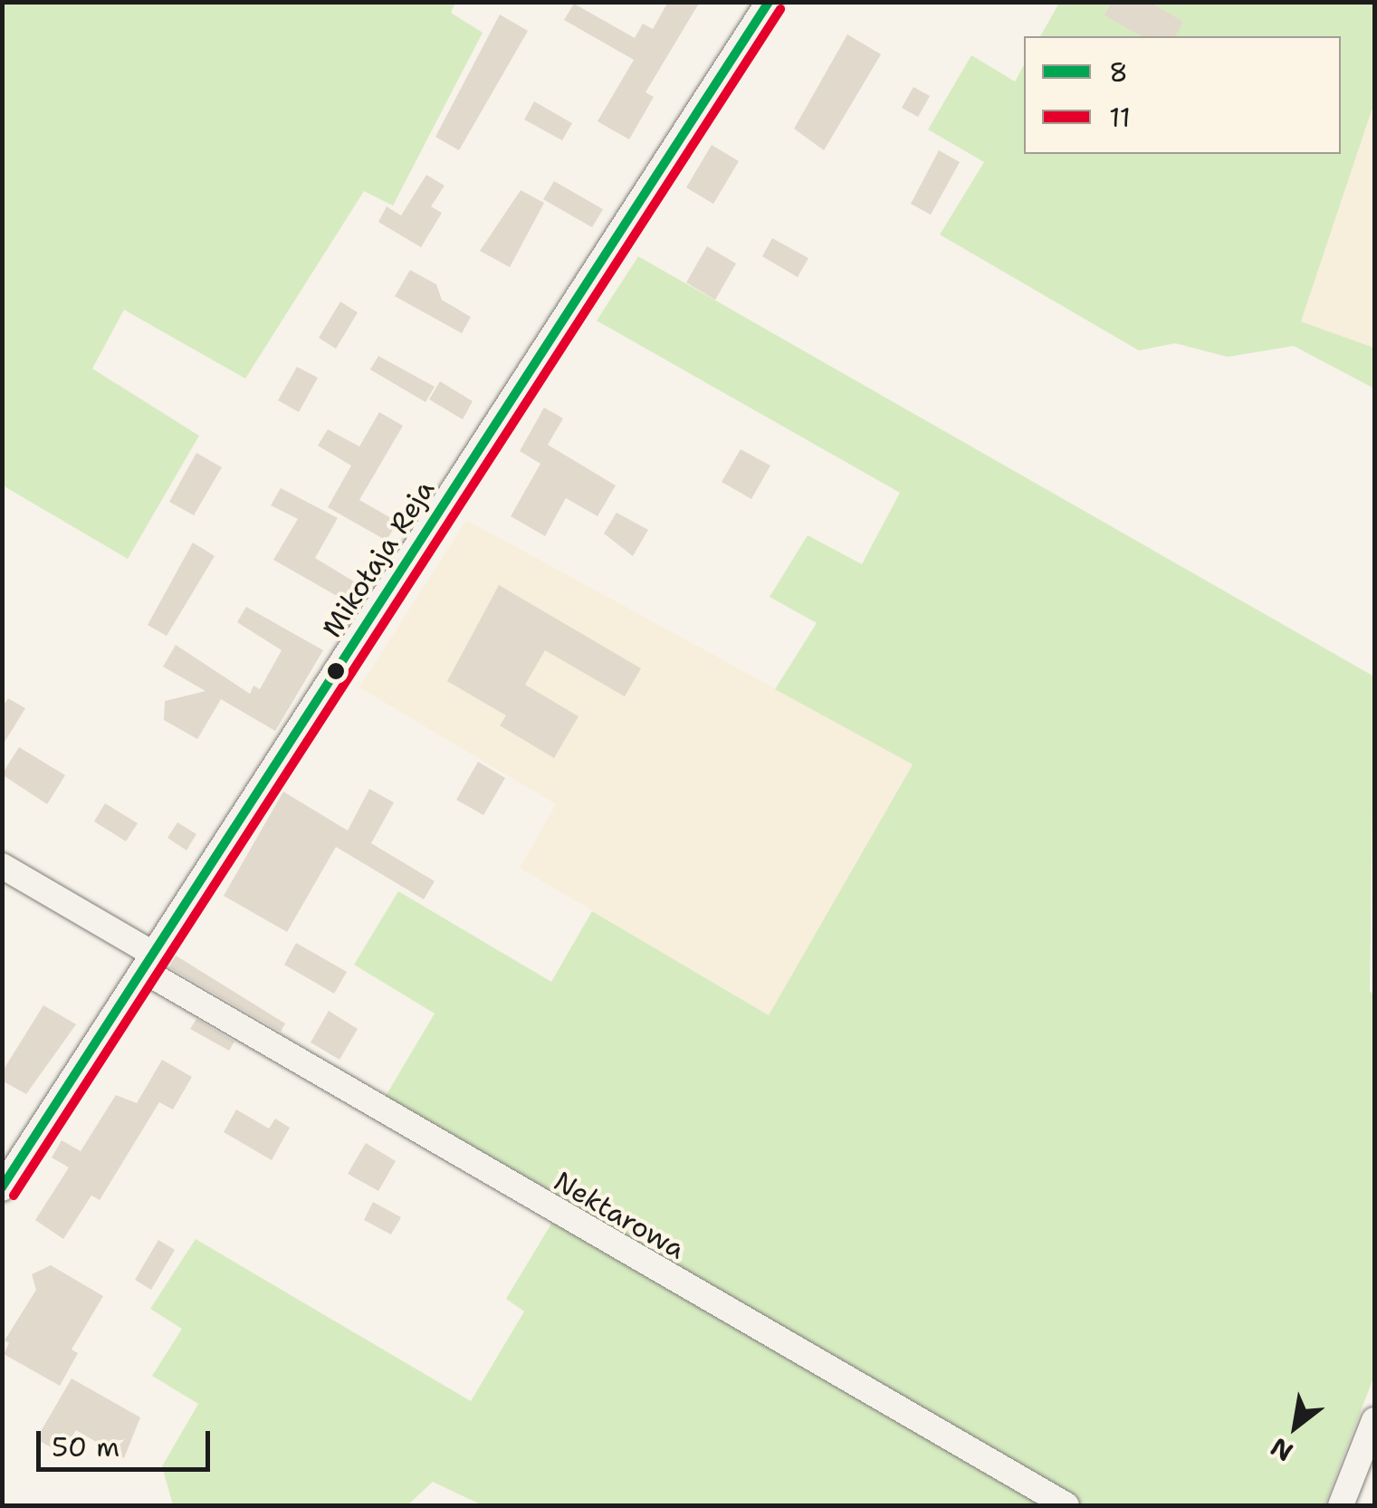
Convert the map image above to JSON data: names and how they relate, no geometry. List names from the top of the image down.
{
  "streets": {
    "street": ["Mikołaja Reja", "Nektarowa"]
  },
  "crossings": [
    ["Mikołaja Reja", "Nektarowa"]
  ],
  "lines": ["transit line 8", "transit line 11"],
  "legend": ["8", "11"],
  "scale_bar": "50 m",
  "north": "bottom left"
}
